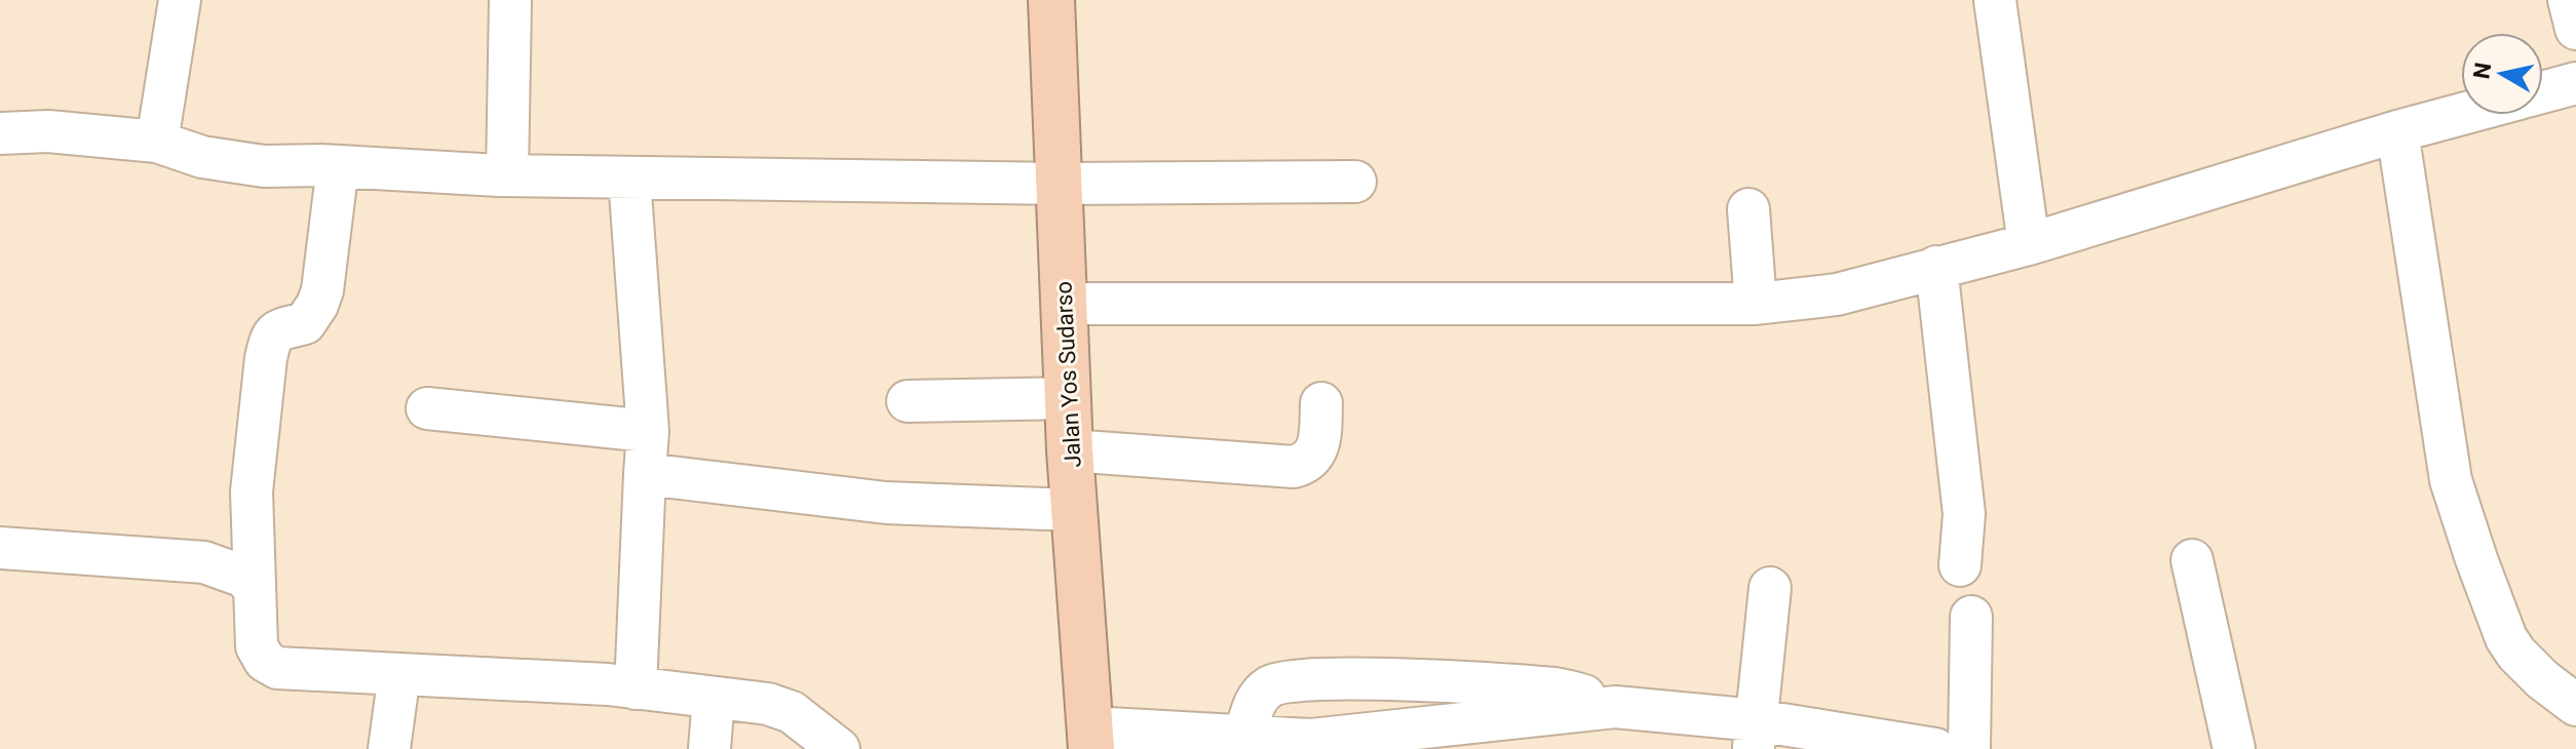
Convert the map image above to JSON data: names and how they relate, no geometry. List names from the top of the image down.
{
  "streets": {
    "highway": ["Jalan Yos Sudarso"]
  },
  "north": "left"
}
